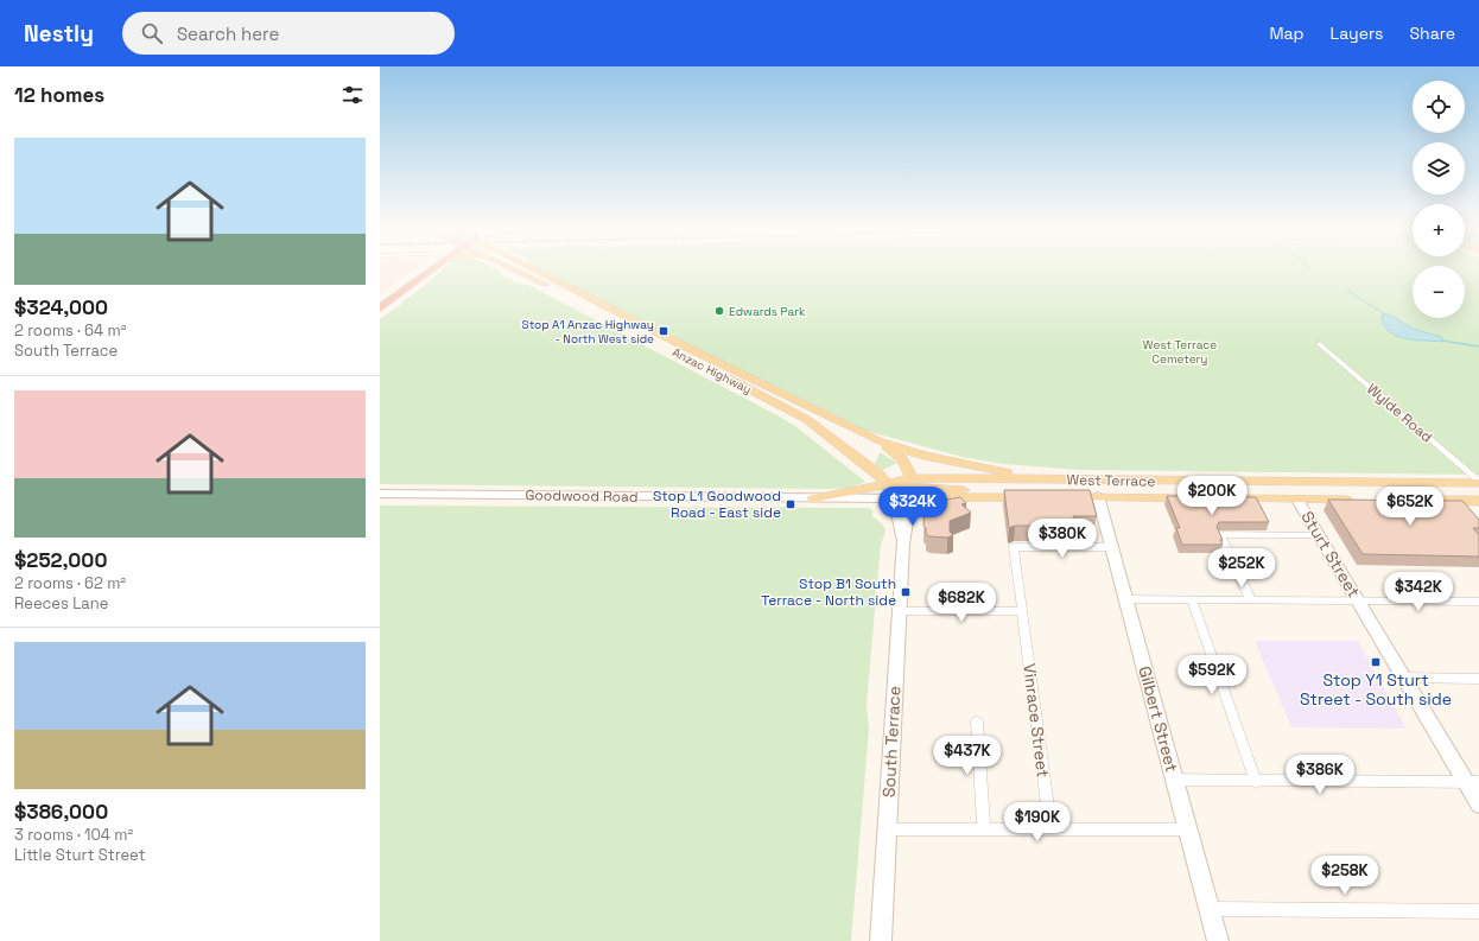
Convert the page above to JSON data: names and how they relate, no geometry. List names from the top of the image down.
{
  "streets": {
    "main road": [
      "Anzac Highway",
      "West Terrace",
      "Goodwood Road",
      "Sturt Street",
      "Gilbert Street",
      "South Terrace"
    ],
    "street": ["Wylde Road", "Vinrace Street"]
  },
  "crossings": [
    ["Anzac Highway", "West Terrace"],
    ["Anzac Highway", "Goodwood Road"],
    ["Anzac Highway", "South Terrace"],
    ["Wylde Road", "West Terrace"],
    ["West Terrace", "Goodwood Road"],
    ["West Terrace", "Gilbert Street"],
    ["West Terrace", "South Terrace"],
    ["Goodwood Road", "South Terrace"],
    ["Gilbert Street", "Vinrace Street"]
  ],
  "parks": ["West Terrace Cemetery"],
  "places": {
    "other": ["Edwards Park"],
    "transit": [
      "Stop A1 Anzac Highway - North West side",
      "Stop L1 Goodwood Road - East side",
      "Stop B1 South Terrace - North side",
      "Stop Y1 Sturt Street - South side"
    ]
  },
  "page": {
    "header": "Nestly",
    "search": "Search here",
    "nav": ["Map", "Layers", "Share"],
    "heading": "12 homes",
    "map_buttons": ["+", "−"],
    "list": [
      {
        "name": "$324,000",
        "note": "2 rooms · 64 m² · South Terrace"
      },
      {
        "name": "$252,000",
        "note": "2 rooms · 62 m² · Reeces Lane"
      },
      {
        "name": "$386,000",
        "note": "3 rooms · 104 m² · Little Sturt Street"
      }
    ],
    "price": [
      "$200K",
      "$324K",
      "$652K",
      "$380K",
      "$252K",
      "$342K",
      "$682K",
      "$592K",
      "$437K",
      "$386K",
      "$190K",
      "$258K"
    ]
  }
}
